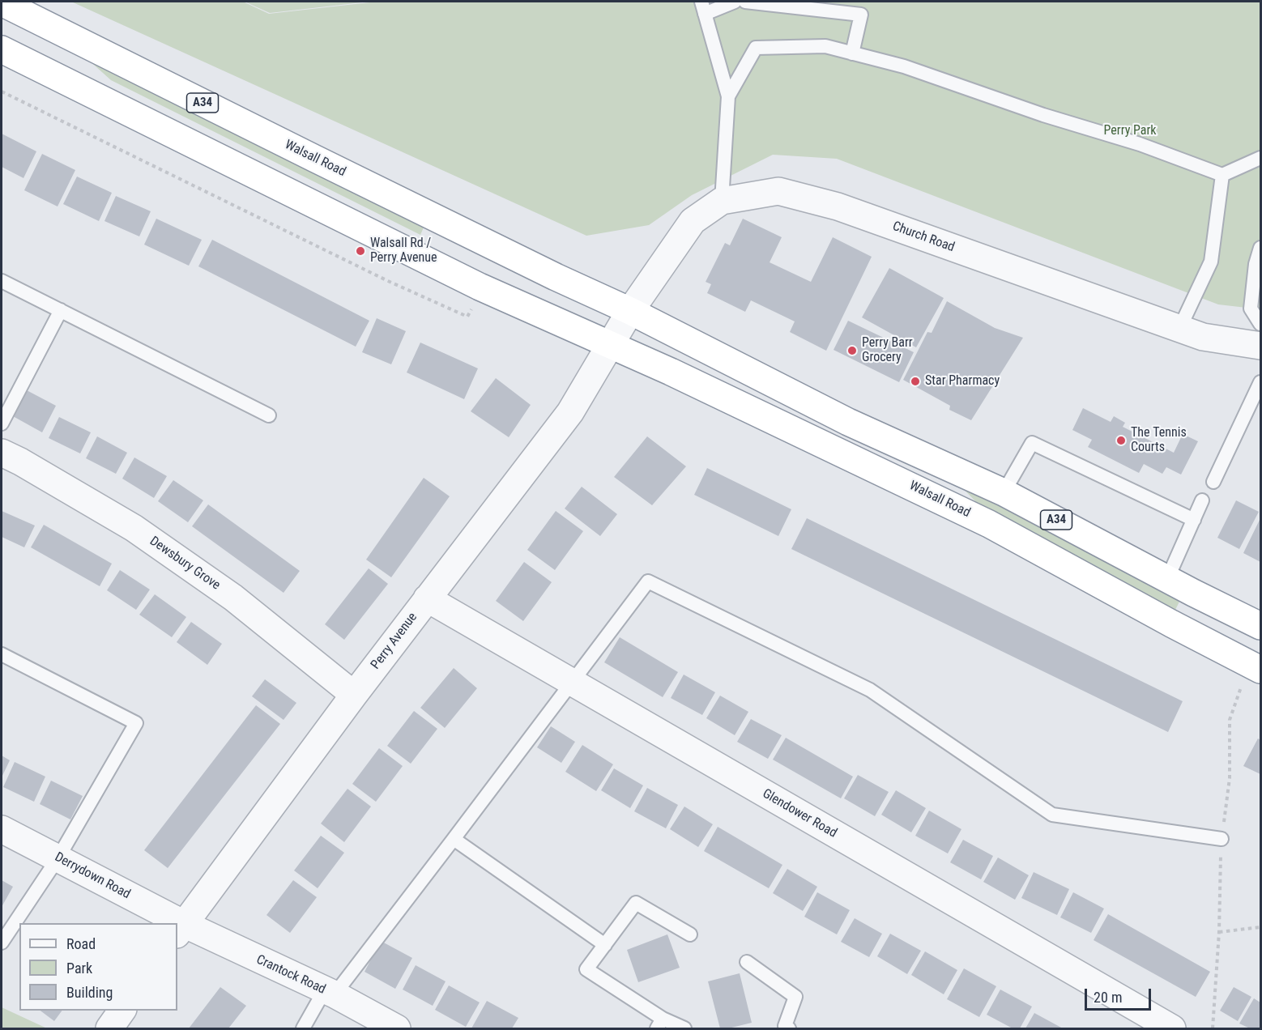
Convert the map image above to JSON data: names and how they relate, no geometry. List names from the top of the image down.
{
  "streets": {
    "highway": ["A34", "Walsall Road"],
    "street": [
      "Church Road",
      "Dewsbury Grove",
      "Perry Avenue",
      "Glendower Road",
      "Derrydown Road",
      "Crantock Road"
    ]
  },
  "crossings": [
    ["Walsall Road", "Church Road"],
    ["Walsall Road", "Perry Avenue"],
    ["Dewsbury Grove", "Perry Avenue"],
    ["Perry Avenue", "Glendower Road"],
    ["Perry Avenue", "Crantock Road"]
  ],
  "parks": ["Perry Park"],
  "places": [
    "Walsall Rd / Perry Avenue",
    "Perry Barr Grocery",
    "Star Pharmacy",
    "The Tennis Courts"
  ],
  "legend": ["Road", "Park", "Building"],
  "scale_bar": "20 m"
}
